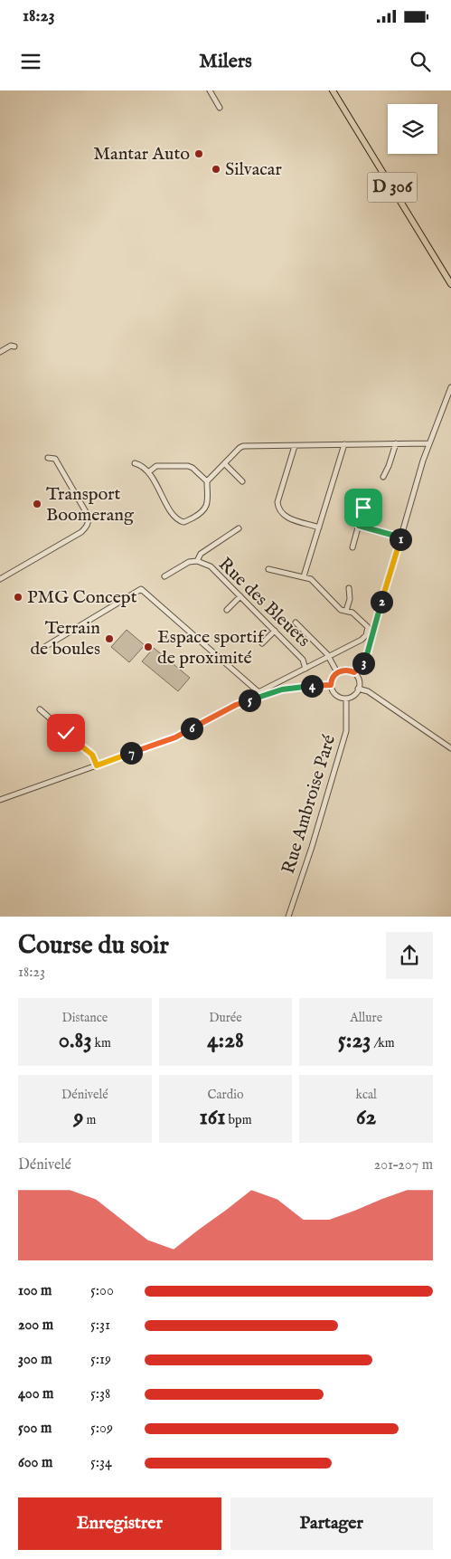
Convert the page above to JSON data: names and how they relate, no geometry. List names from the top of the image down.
{
  "streets": {
    "main road": ["D 306"],
    "street": ["Rue des Bleuets", "Rue Ambroise Paré"]
  },
  "places": [
    "Mantar Auto",
    "Silvacar",
    "Transport Boomerang",
    "PMG Concept",
    "Terrain de boules",
    "Espace sportif de proximité"
  ],
  "page": {
    "status": "18:23",
    "header": "Milers",
    "pins": [
      "1",
      "2",
      "3",
      "4",
      "5",
      "6",
      "7"
    ],
    "heading": ["Course du soir", "18:23"],
    "stats": [
      ["Distance", "0.83 km"],
      ["Durée", "4:28"],
      ["Allure", "5:23 /km"],
      ["Dénivelé", "9 m"],
      ["Cardio", "161 bpm"],
      ["kcal", "62"]
    ],
    "chart": ["Dénivelé", "201–207 m"],
    "list": [
      {
        "name": "100 m",
        "note": "5:00"
      },
      {
        "name": "200 m",
        "note": "5:31"
      },
      {
        "name": "300 m",
        "note": "5:19"
      },
      {
        "name": "400 m",
        "note": "5:38"
      },
      {
        "name": "500 m",
        "note": "5:09"
      },
      {
        "name": "600 m",
        "note": "5:34"
      }
    ],
    "buttons": ["Enregistrer", "Partager"]
  }
}
